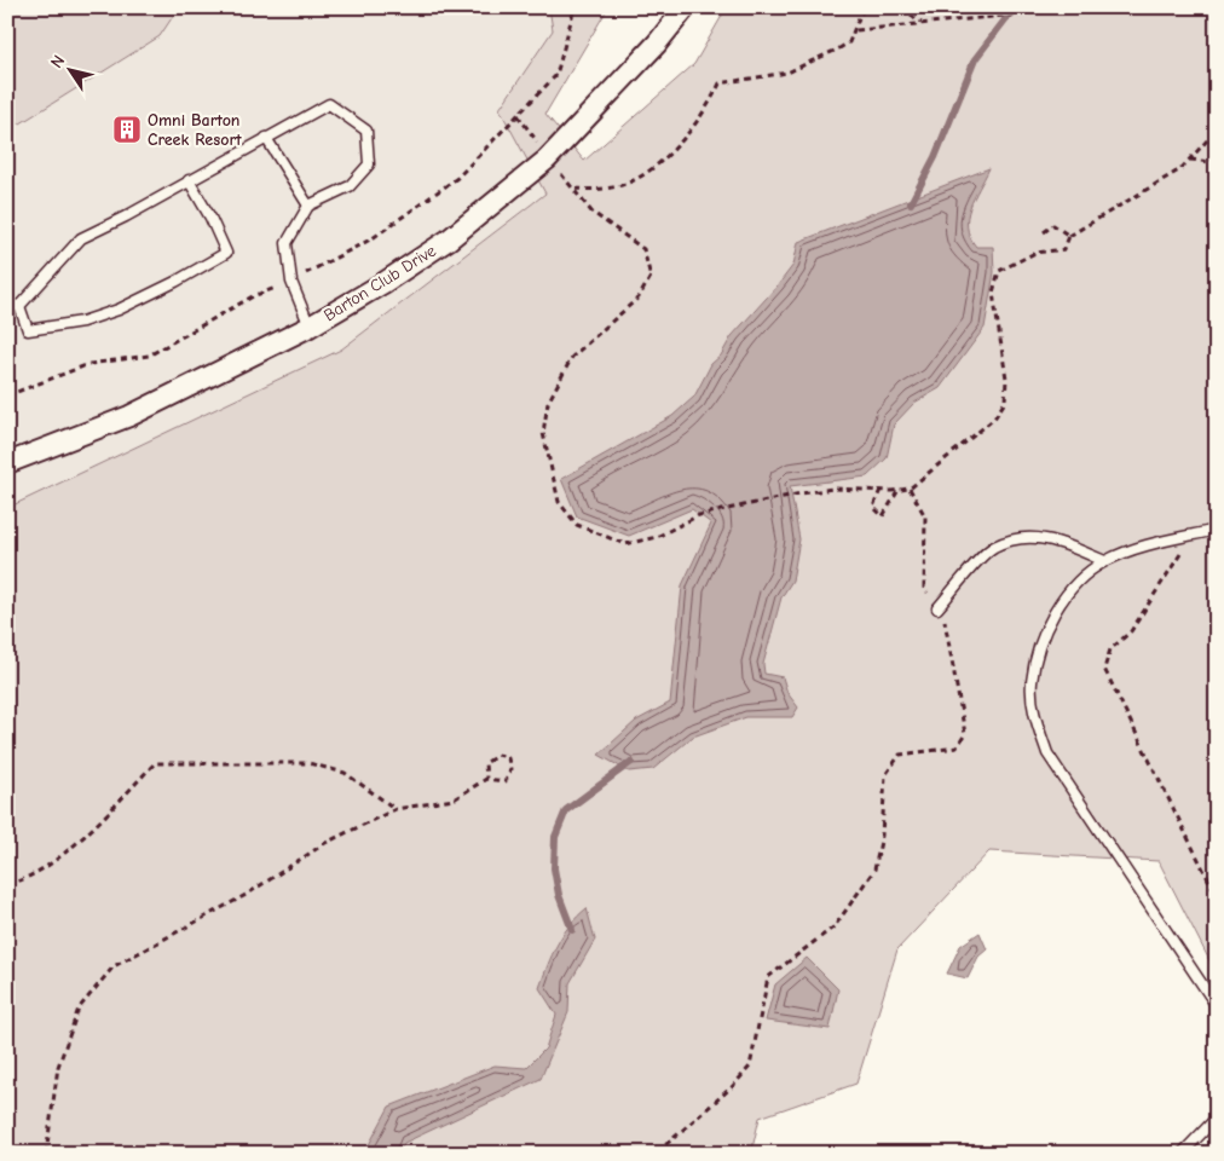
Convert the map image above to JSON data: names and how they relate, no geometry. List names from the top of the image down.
{
  "streets": {
    "street": ["Barton Club Drive"]
  },
  "places": {
    "building": ["Omni Barton Creek Resort"]
  },
  "north": "top left"
}
